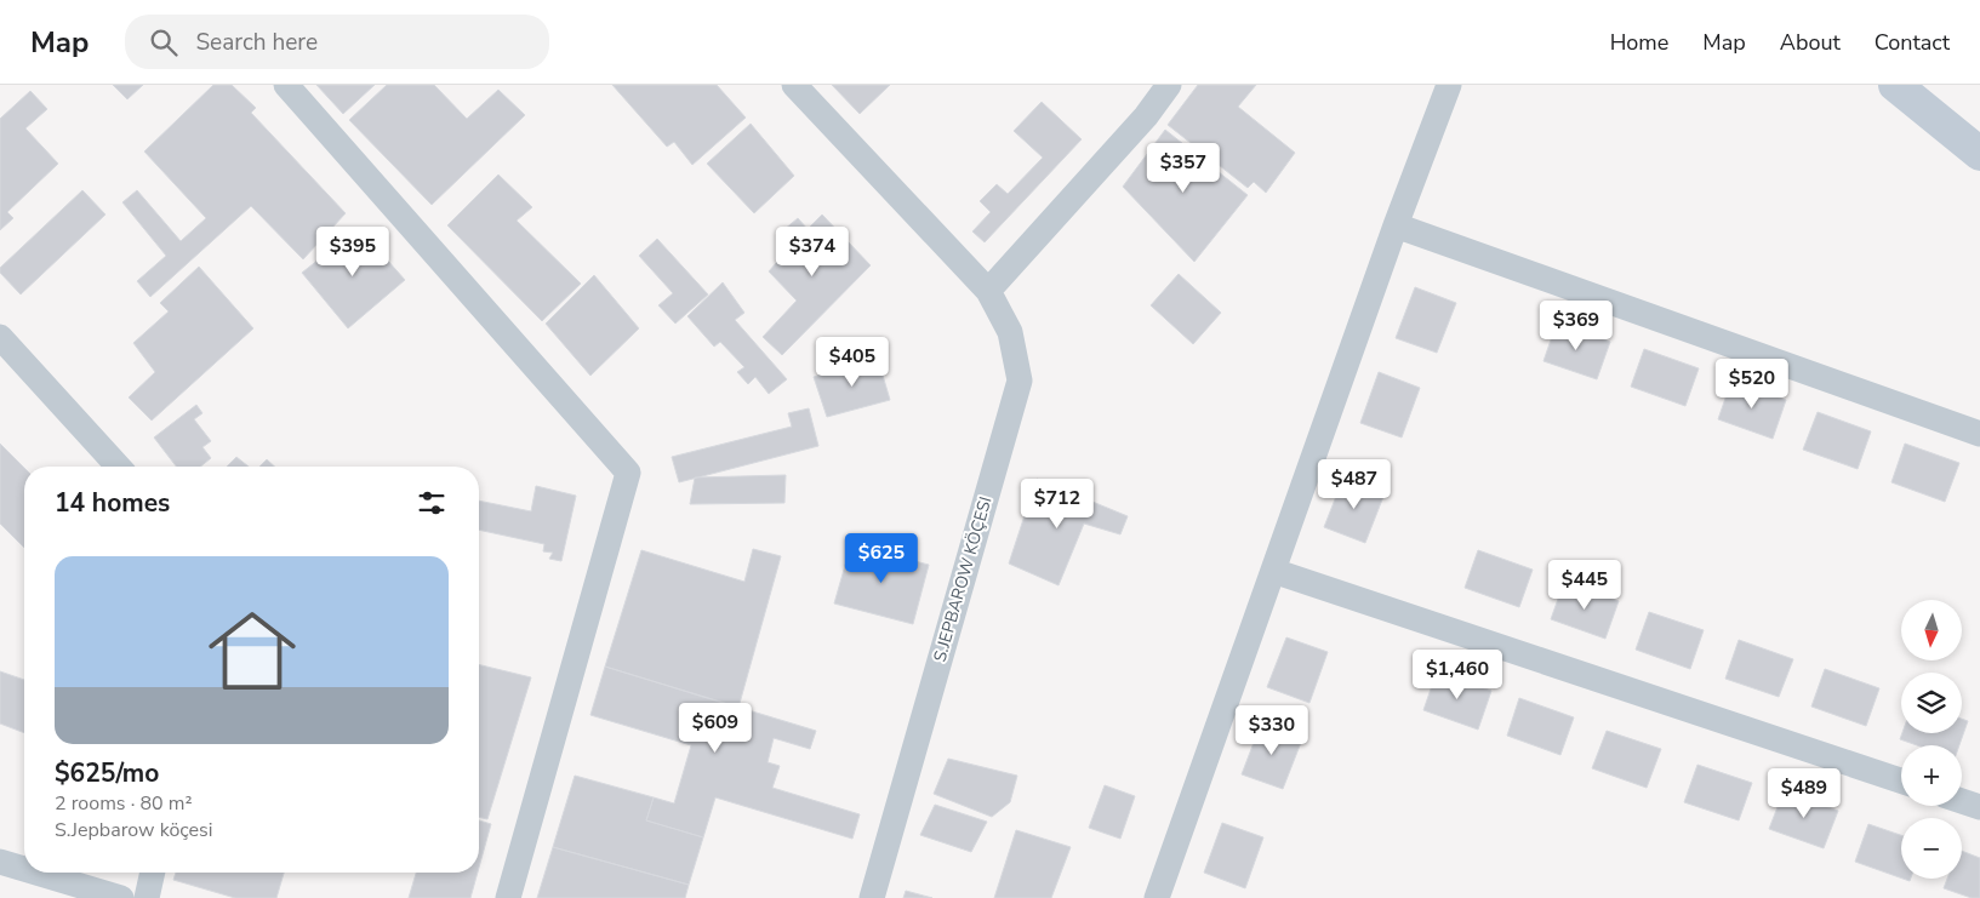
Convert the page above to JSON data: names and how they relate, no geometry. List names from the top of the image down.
{
  "streets": {
    "street": ["S.JEPBAROW KÖÇESI"]
  },
  "north": "bottom",
  "page": {
    "header": "Map",
    "search": "Search here",
    "nav": [
      "Home",
      "Map",
      "About",
      "Contact"
    ],
    "price": [
      "$357",
      "$395",
      "$374",
      "$369",
      "$405",
      "$520",
      "$487",
      "$712",
      "$625",
      "$445",
      "$1,460",
      "$609",
      "$330",
      "$489"
    ],
    "heading": "14 homes",
    "list": [
      {
        "name": "$625/mo",
        "note": "2 rooms · 80 m² · S.Jepbarow köçesi"
      }
    ],
    "map_buttons": ["+", "−"]
  }
}
